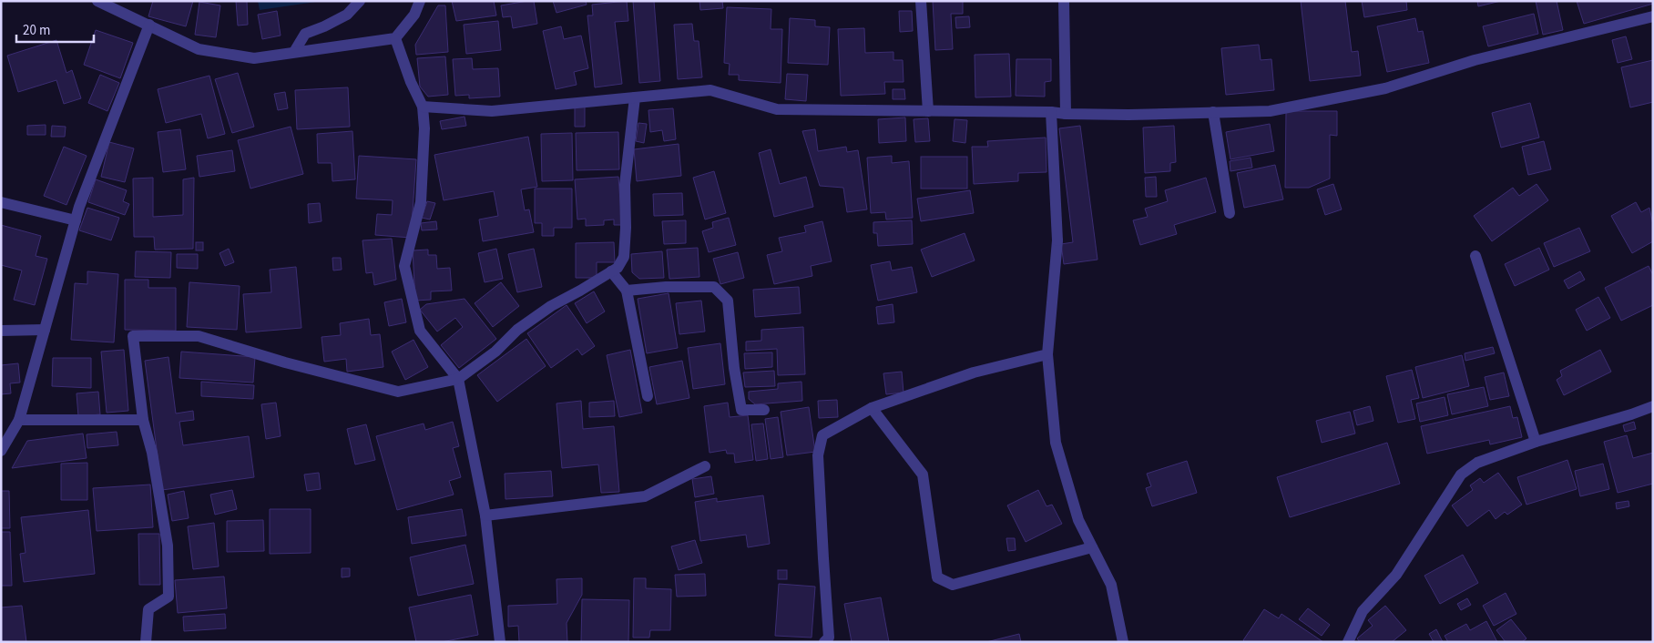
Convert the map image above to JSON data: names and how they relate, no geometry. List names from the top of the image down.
{
  "scale_bar": "20 m"
}
